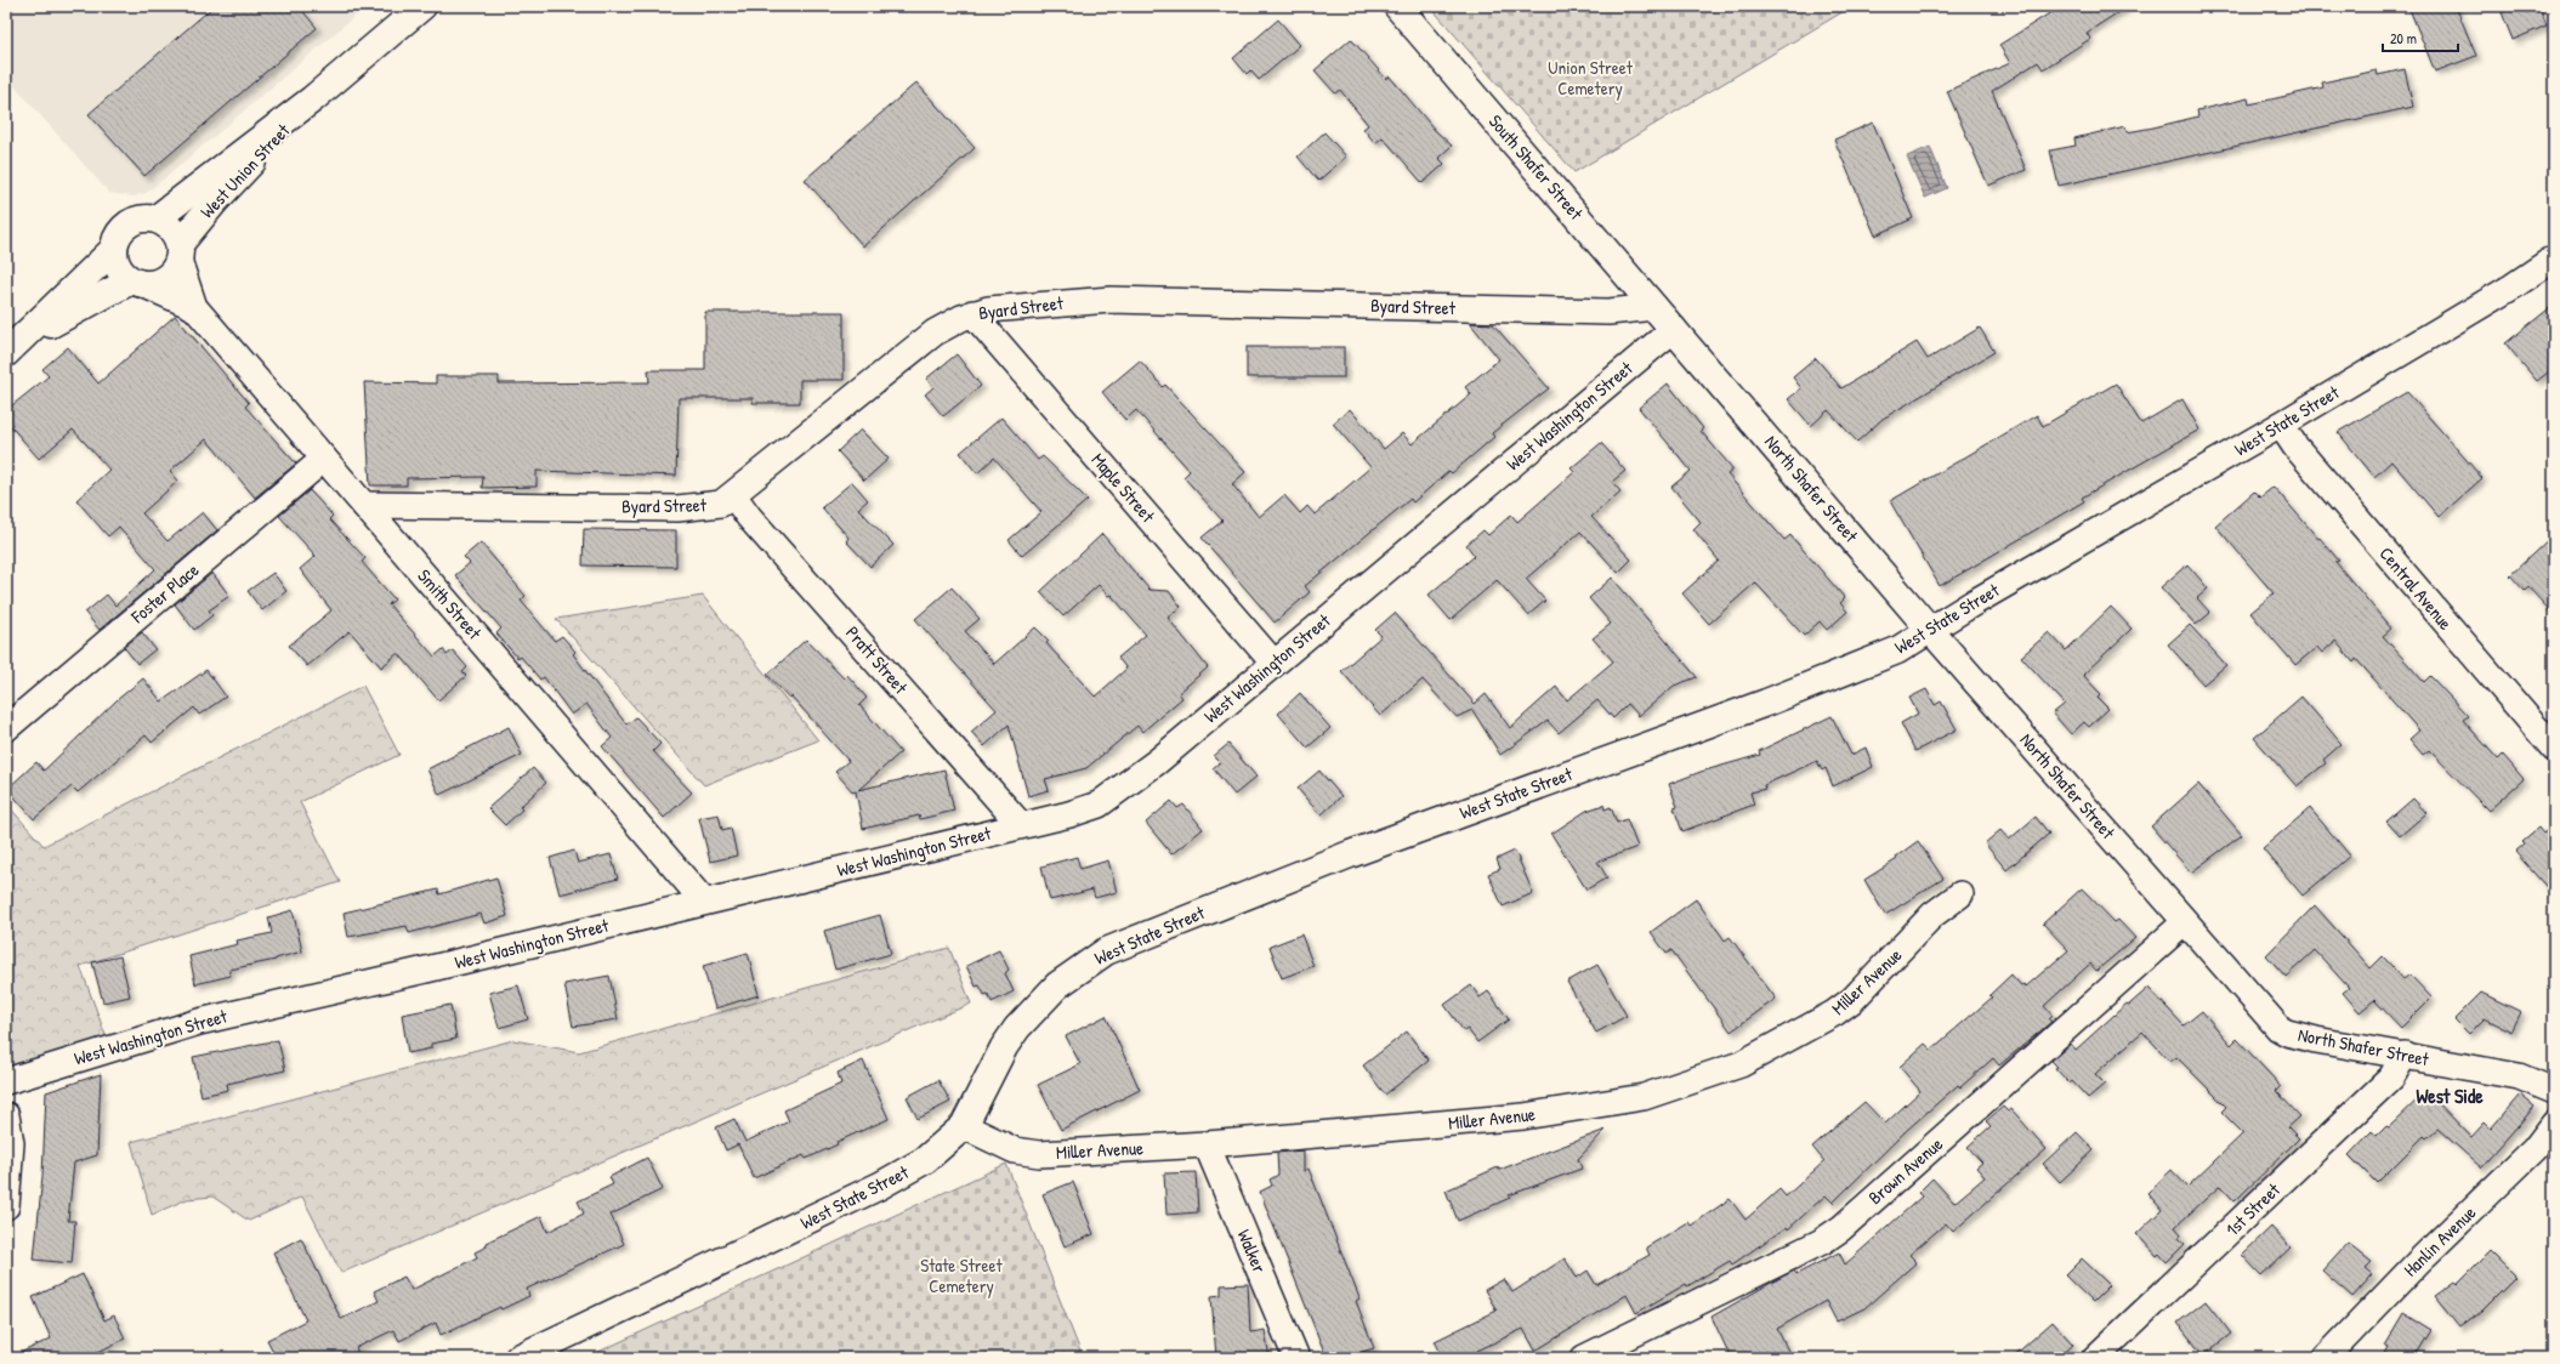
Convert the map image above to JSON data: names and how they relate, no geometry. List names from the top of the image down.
{
  "streets": {
    "street": [
      "South Shafer Street",
      "West Union Street",
      "Byard Street",
      "West Washington Street",
      "West State Street",
      "Maple Street",
      "North Shafer Street",
      "Central Avenue",
      "Foster Place",
      "Smith Street",
      "Pratt Street",
      "Miller Avenue",
      "Brown Avenue",
      "1st Street",
      "Hanlin Avenue",
      "Walker"
    ]
  },
  "crossings": [
    ["South Shafer Street", "Byard Street"],
    ["South Shafer Street", "West Washington Street"],
    ["South Shafer Street", "North Shafer Street"],
    ["West Union Street", "Smith Street"],
    ["Byard Street", "Maple Street"],
    ["Byard Street", "Smith Street"],
    ["Byard Street", "Pratt Street"],
    ["West Washington Street", "Maple Street"],
    ["West Washington Street", "North Shafer Street"],
    ["West Washington Street", "Smith Street"],
    ["West Washington Street", "Pratt Street"],
    ["West State Street", "North Shafer Street"],
    ["West State Street", "Central Avenue"],
    ["West State Street", "Miller Avenue"],
    ["North Shafer Street", "Brown Avenue"],
    ["North Shafer Street", "1st Street"],
    ["Foster Place", "Smith Street"],
    ["Miller Avenue", "Walker"]
  ],
  "districts": ["West Side"],
  "parks": ["Union Street Cemetery", "State Street Cemetery"],
  "scale_bar": "20 m"
}
